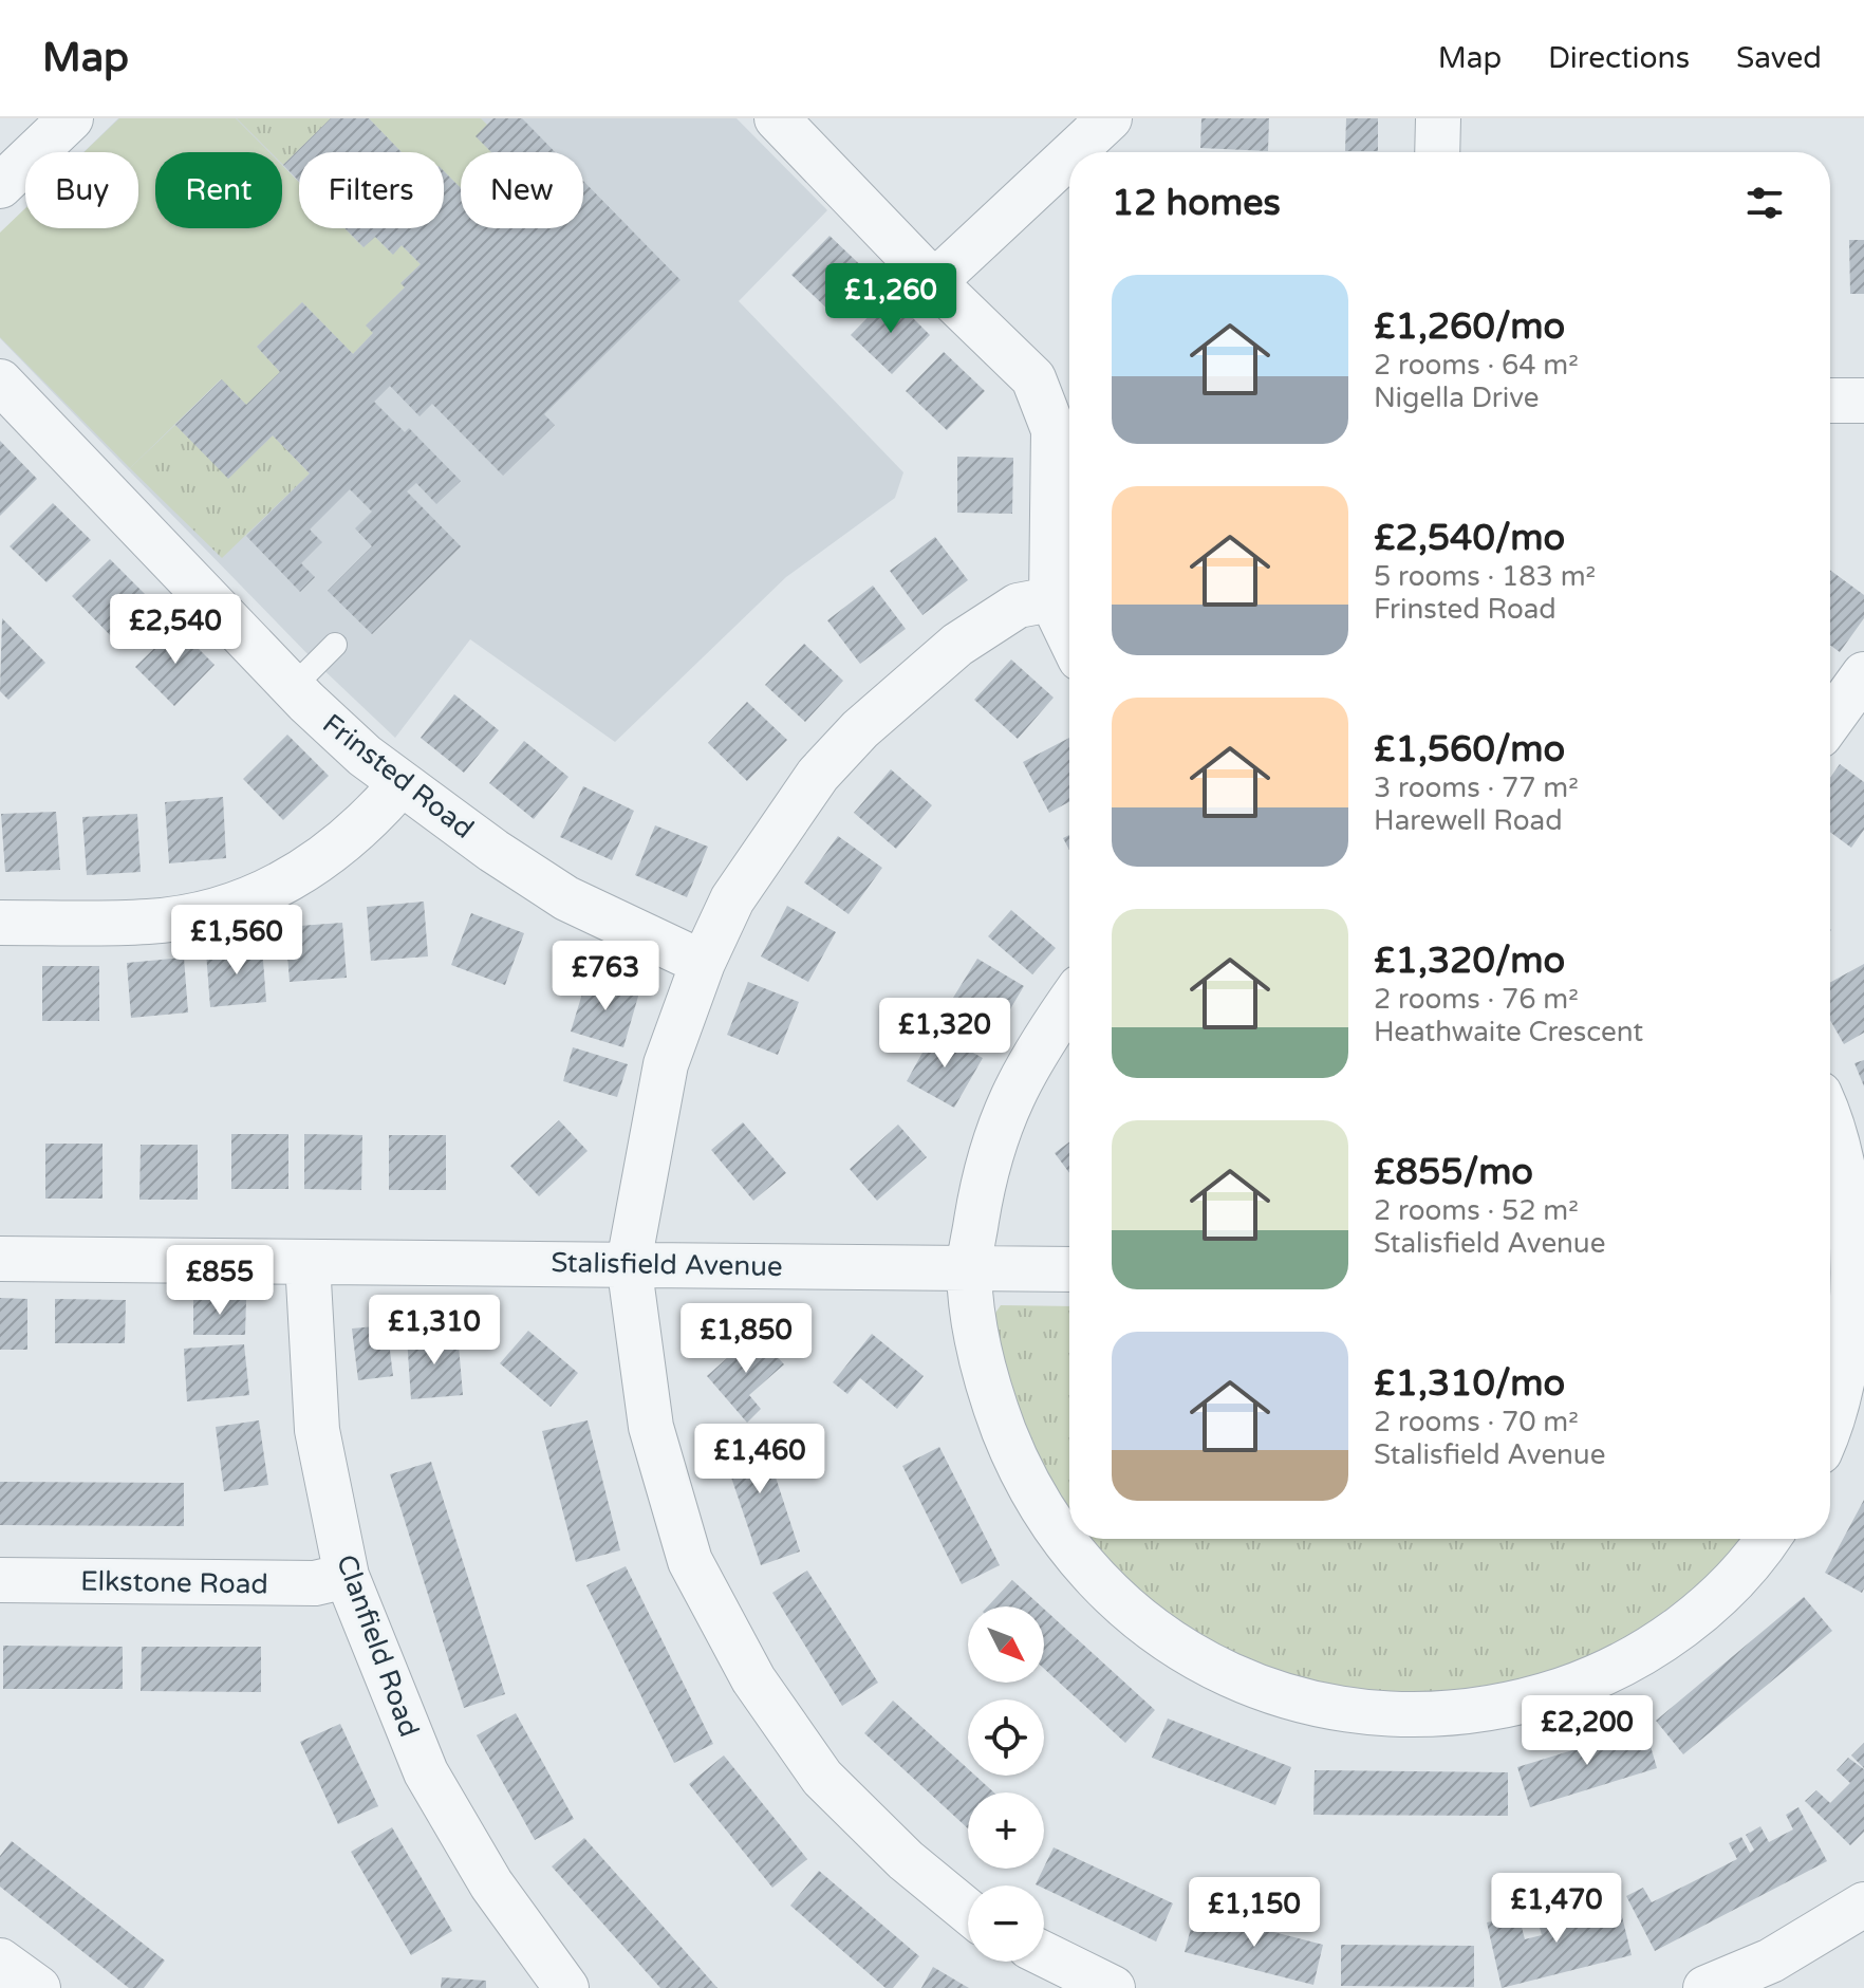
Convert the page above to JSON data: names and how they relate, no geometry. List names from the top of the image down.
{
  "streets": {
    "street": [
      "Frinsted Road",
      "Stalisfield Avenue",
      "Elkstone Road",
      "Clanfield Road"
    ]
  },
  "crossings": [
    ["Stalisfield Avenue", "Clanfield Road"],
    ["Elkstone Road", "Clanfield Road"]
  ],
  "north": "bottom right",
  "page": {
    "header": "Map",
    "nav": ["Map", "Directions", "Saved"],
    "chip": [
      "Buy",
      "Rent",
      "Filters",
      "New"
    ],
    "heading": "12 homes",
    "list": [
      {
        "name": "£1,260/mo",
        "note": "2 rooms · 64 m² · Nigella Drive"
      },
      {
        "name": "£2,540/mo",
        "note": "5 rooms · 183 m² · Frinsted Road"
      },
      {
        "name": "£1,560/mo",
        "note": "3 rooms · 77 m² · Harewell Road"
      },
      {
        "name": "£1,320/mo",
        "note": "2 rooms · 76 m² · Heathwaite Crescent"
      },
      {
        "name": "£855/mo",
        "note": "2 rooms · 52 m² · Stalisfield Avenue"
      },
      {
        "name": "£1,310/mo",
        "note": "2 rooms · 70 m² · Stalisfield Avenue"
      }
    ],
    "price": [
      "£1,260",
      "£2,540",
      "£1,560",
      "£763",
      "£1,320",
      "£855",
      "£1,310",
      "£1,850",
      "£1,460",
      "£2,200",
      "£1,470",
      "£1,150"
    ],
    "map_buttons": ["+", "−"]
  }
}
